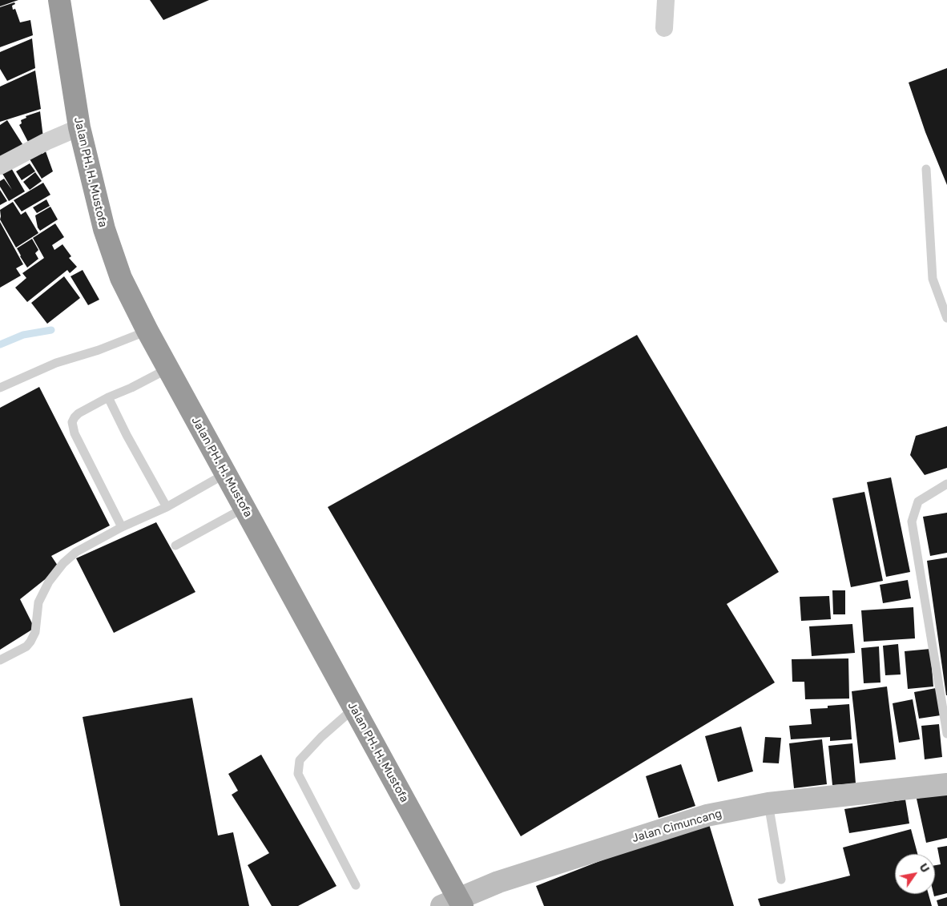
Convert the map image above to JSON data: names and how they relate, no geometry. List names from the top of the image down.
{
  "streets": {
    "highway": ["Jalan PH. H. Mustofa"],
    "street": ["Jalan Cimuncang"]
  },
  "crossings": [
    ["Jalan PH. H. Mustofa", "Jalan Cimuncang"]
  ],
  "north": "top right"
}
